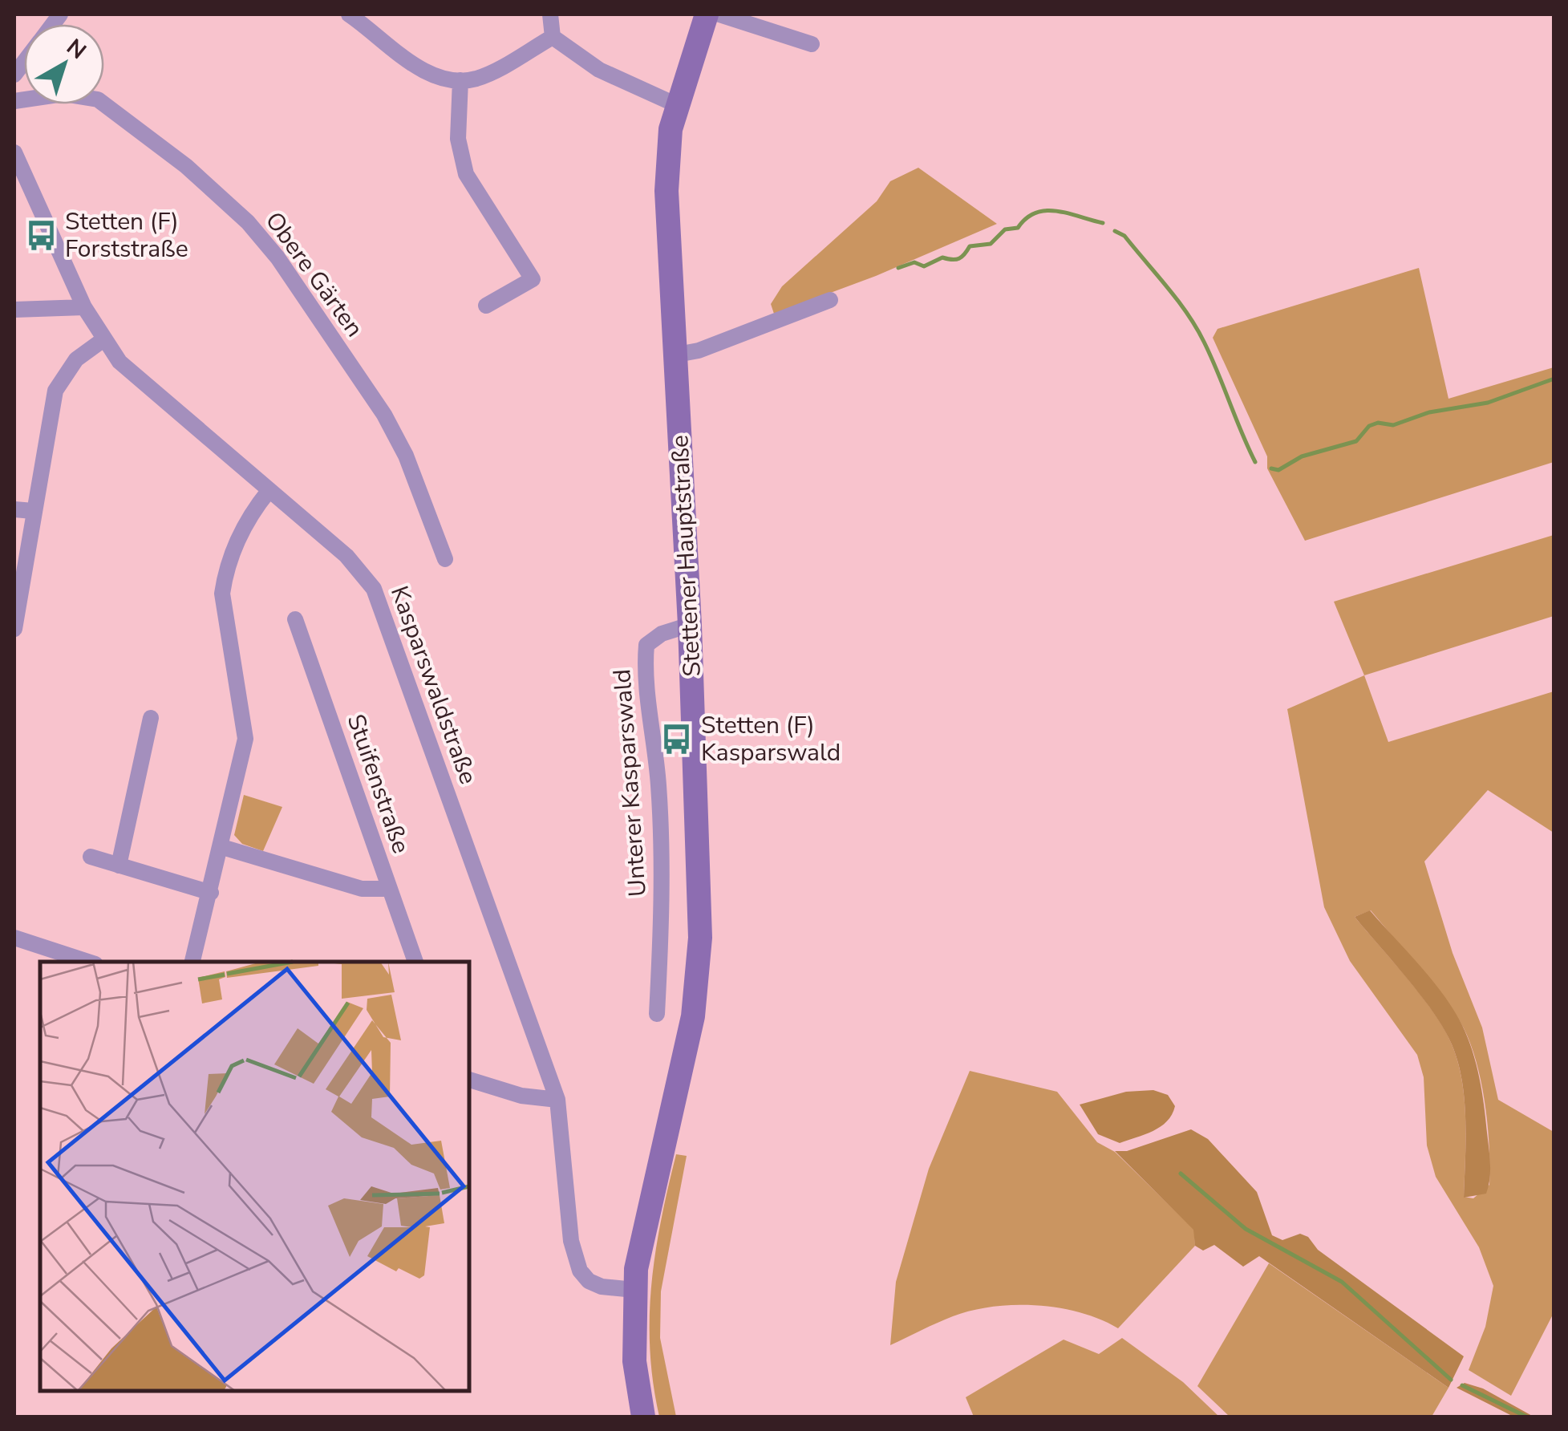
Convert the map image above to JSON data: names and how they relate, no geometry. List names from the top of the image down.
{
  "streets": {
    "street": [
      "Obere Gärten",
      "Stettener Hauptstraße",
      "Kasparswaldstraße",
      "Unterer Kasparswald",
      "Stuifenstraße"
    ]
  },
  "crossings": [
    ["Stettener Hauptstraße", "Kasparswaldstraße"],
    ["Stettener Hauptstraße", "Unterer Kasparswald"]
  ],
  "places": {
    "bus stop": ["Stetten (F) Forststraße", "Stetten (F) Kasparswald"]
  },
  "north": "top right"
}
